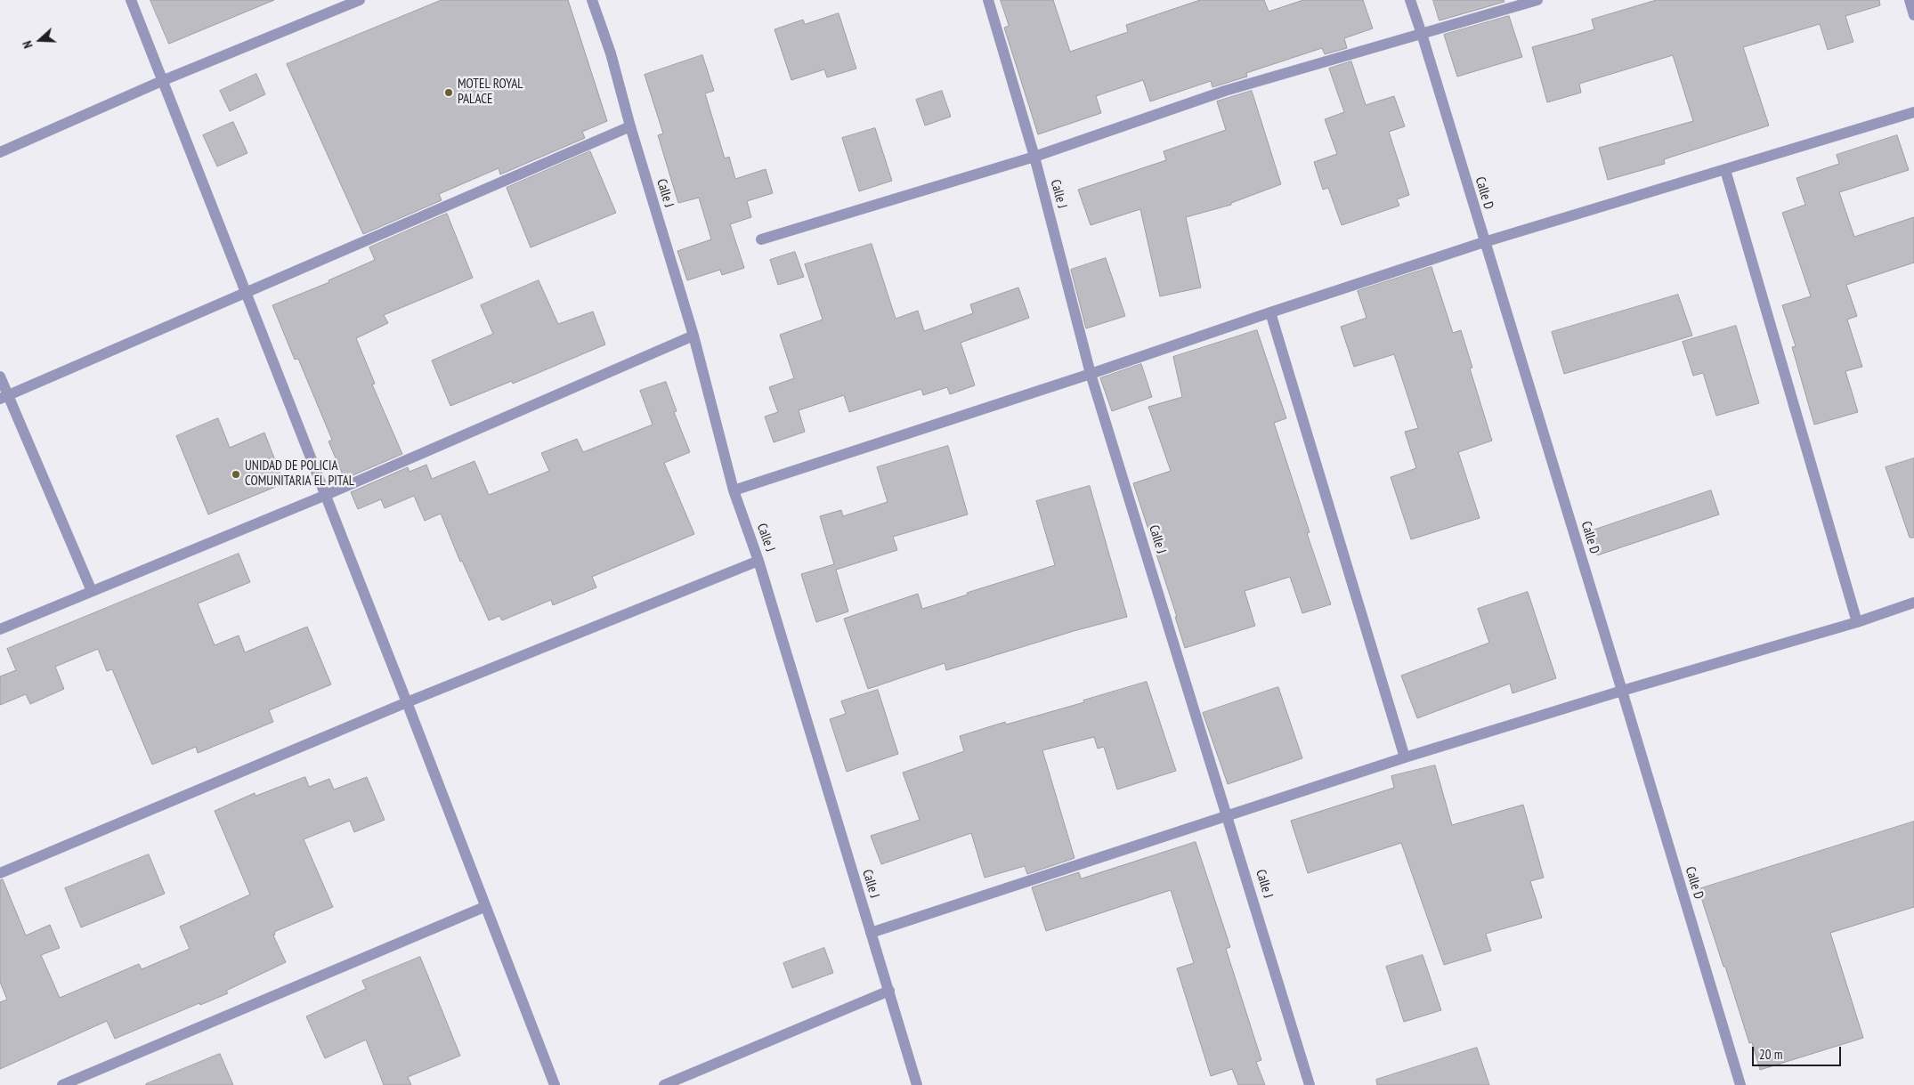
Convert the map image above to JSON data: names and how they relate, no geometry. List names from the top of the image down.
{
  "streets": {
    "street": ["Calle J", "Calle D"]
  },
  "places": ["MOTEL ROYAL PALACE", "UNIDAD DE POLICIA COMUNITARIA EL PITAL"],
  "scale_bar": "20 m",
  "north": "left"
}
